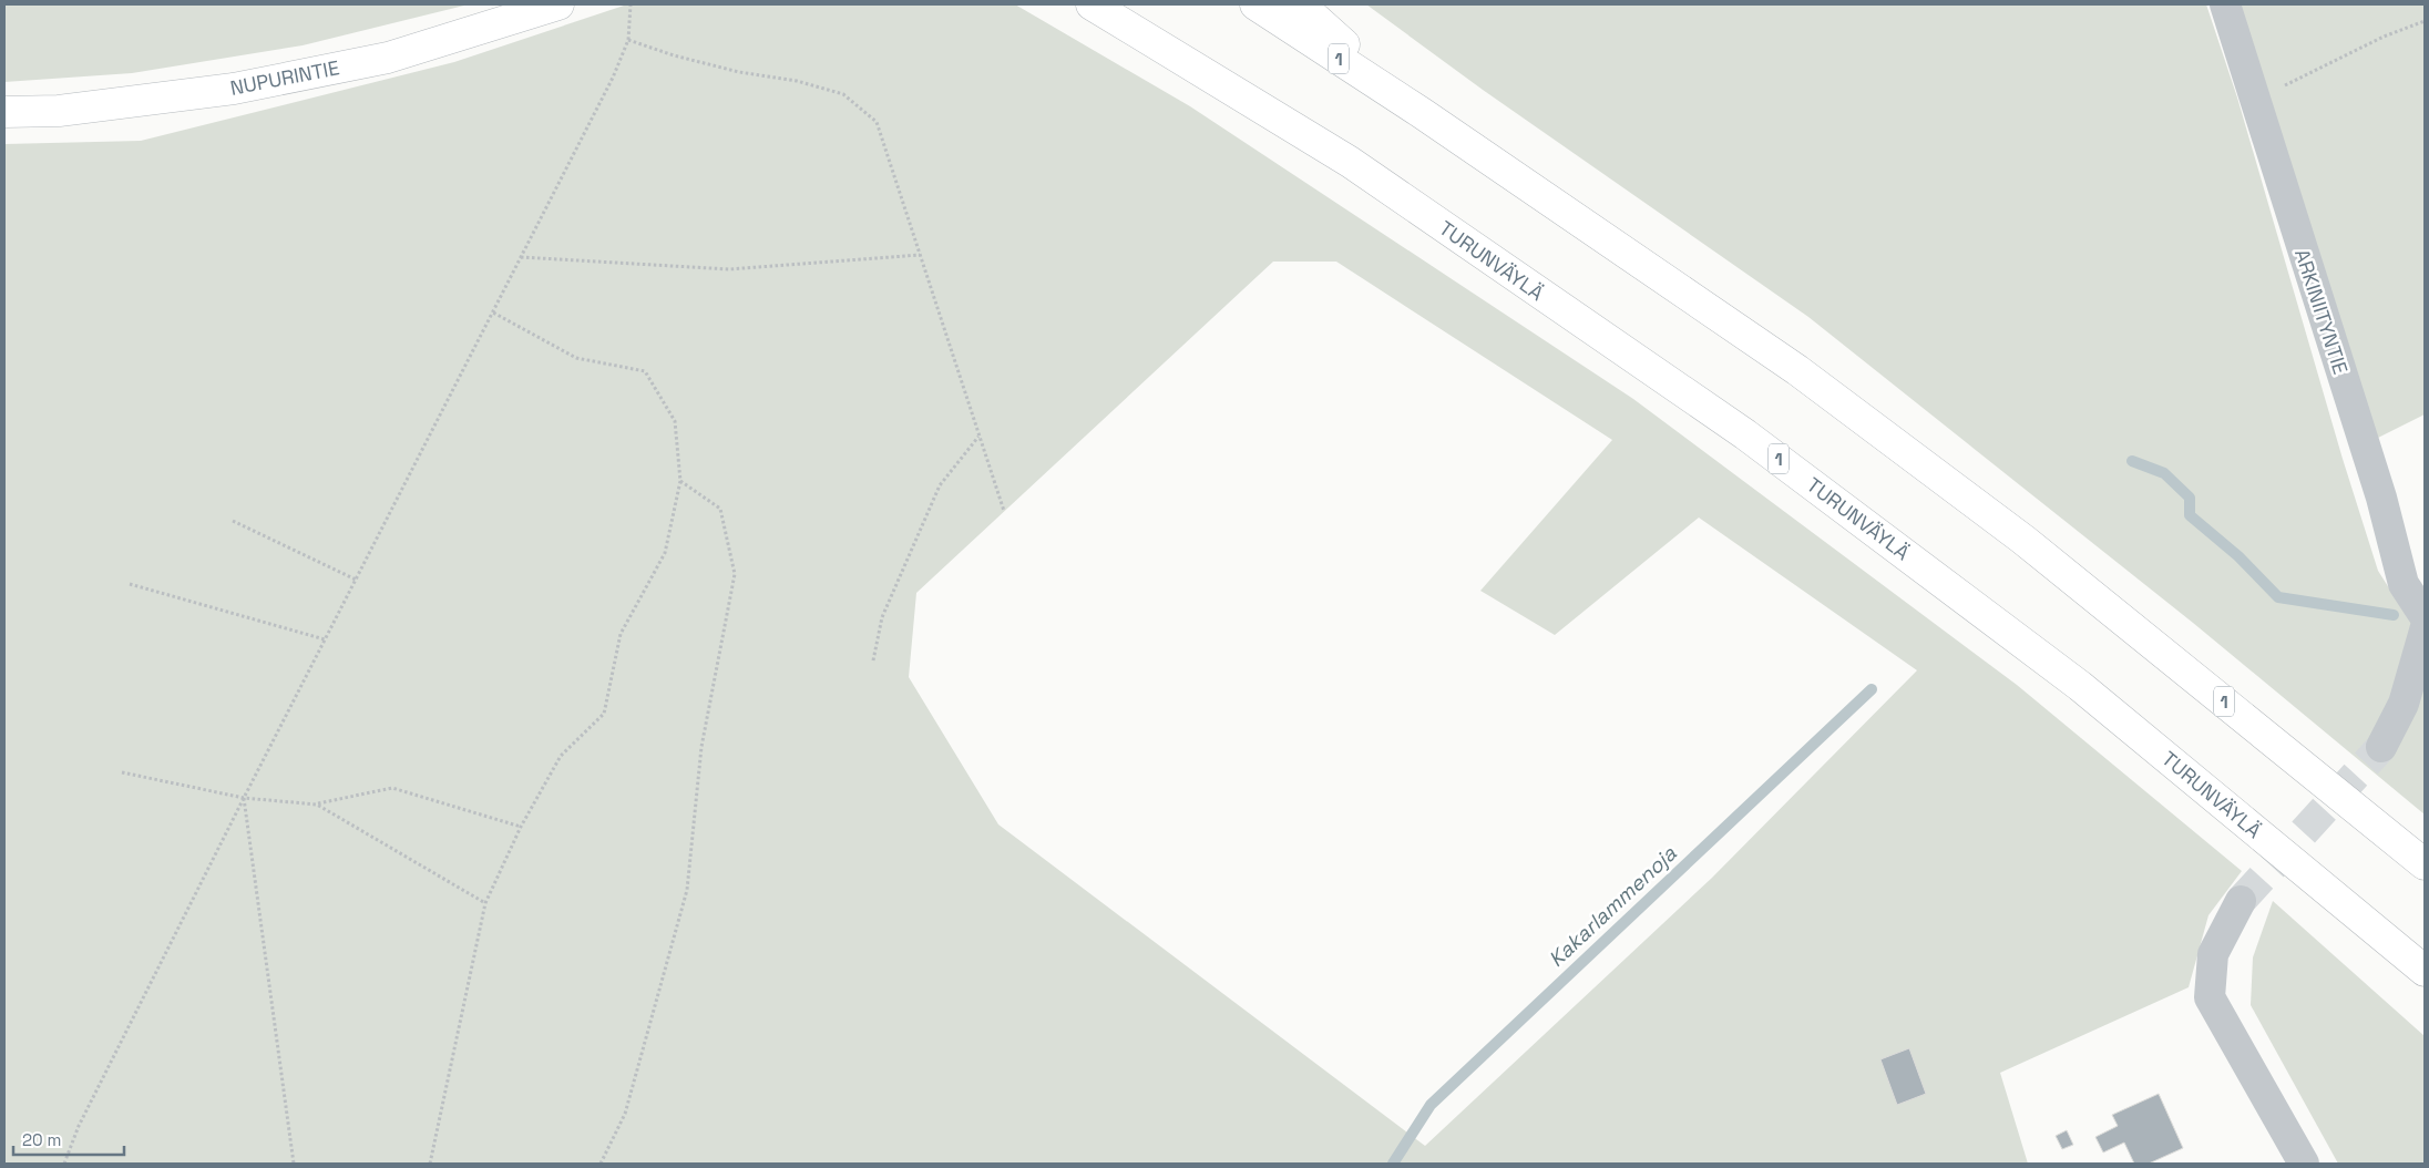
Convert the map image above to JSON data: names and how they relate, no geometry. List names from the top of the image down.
{
  "streets": {
    "main road": ["1", "NUPURINTIE", "TURUNVÄYLÄ"],
    "street": ["ARKINIITYNTIE"]
  },
  "water": ["Kakarlammenoja"],
  "scale_bar": "20 m"
}
